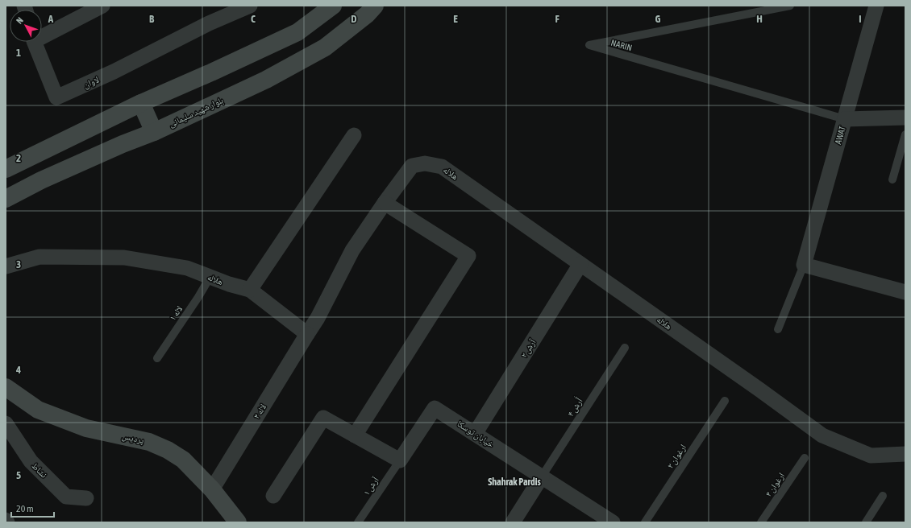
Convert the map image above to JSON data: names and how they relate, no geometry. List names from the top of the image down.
{
  "streets": {
    "main road": ["بلوار شهید سلیمانی", "پردیس"],
    "street": [
      "لاوان",
      "AWAT",
      "هلاله",
      "آرش ۲",
      "لاله ۴",
      "خیابان توسکا",
      "نشاط"
    ],
    "lane": [
      "NARIN",
      "لاله ۱",
      "آٰرش ۴",
      "ارغوان ۲",
      "ارغوان ۴",
      "آرش ۱"
    ]
  },
  "crossings": [
    ["NARIN", "AWAT"],
    ["هلاله", "لاله ۱"],
    ["هلاله", "آرش ۲"],
    ["هلاله", "لاله ۴"],
    ["آرش ۲", "خیابان توسکا"],
    ["آٰرش ۴", "خیابان توسکا"],
    ["لاله ۴", "پردیس"],
    ["خیابان توسکا", "آرش ۱"]
  ],
  "districts": ["Shahrak Pardis"],
  "scale_bar": "20 m",
  "north": "top left",
  "grid": {
    "columns": [
      "A",
      "B",
      "C",
      "D",
      "E",
      "F",
      "G",
      "H",
      "I"
    ],
    "rows": [
      "1",
      "2",
      "3",
      "4",
      "5"
    ]
  }
}
